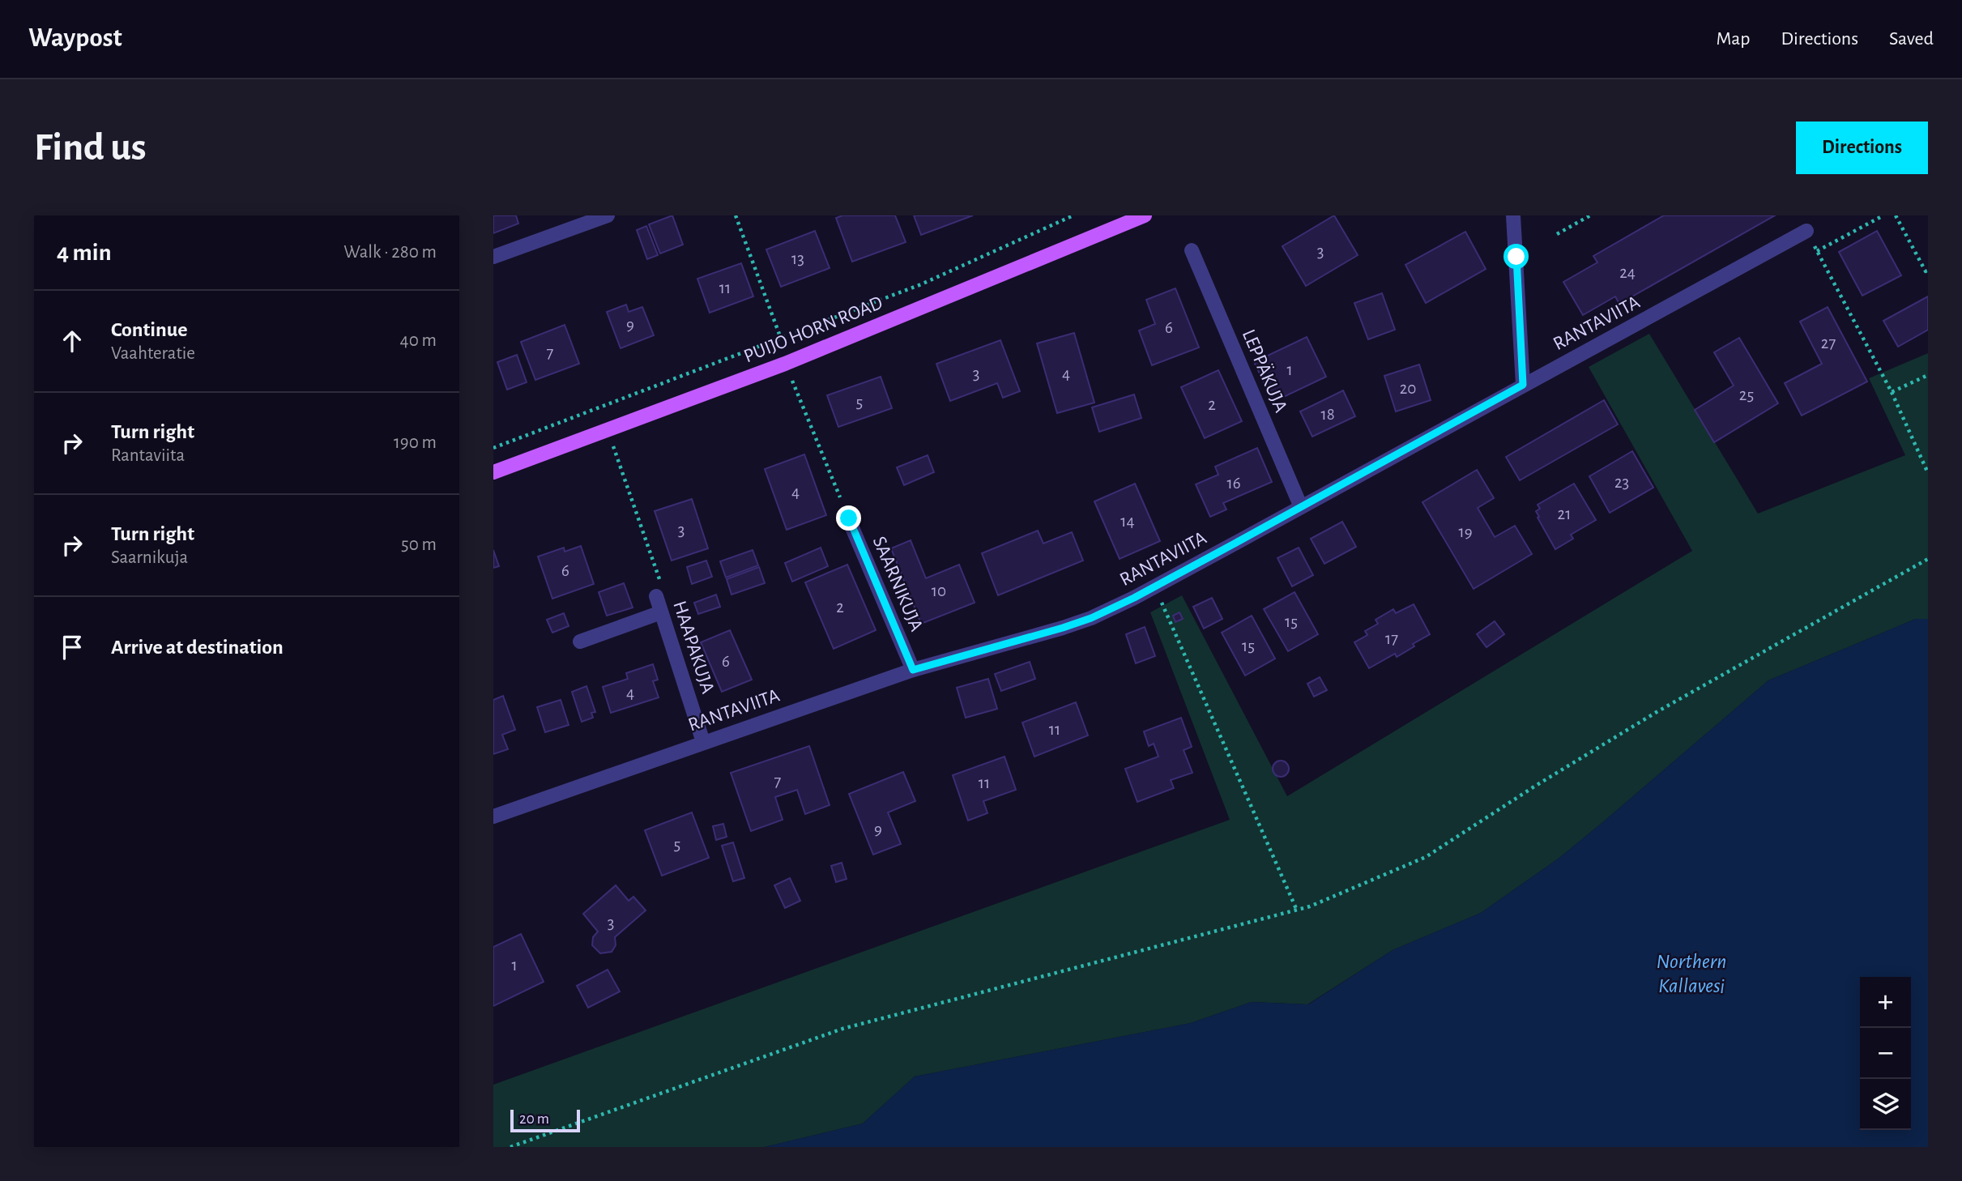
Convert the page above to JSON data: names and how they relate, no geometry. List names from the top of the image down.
{
  "streets": {
    "main road": ["PUIJO HORN ROAD"],
    "street": [
      "RANTAVIITA",
      "LEPPÄKUJA",
      "SAARNIKUJA",
      "HAAPAKUJA"
    ]
  },
  "crossings": [
    ["RANTAVIITA", "LEPPÄKUJA"],
    ["RANTAVIITA", "SAARNIKUJA"],
    ["RANTAVIITA", "HAAPAKUJA"]
  ],
  "water": ["Northern Kallavesi"],
  "house_numbers": [
    "3",
    "13",
    "24",
    "11",
    "9",
    "6",
    "27",
    "7",
    "1",
    "3",
    "4",
    "20",
    "25",
    "5",
    "2",
    "18",
    "23",
    "16",
    "4",
    "21",
    "14",
    "3",
    "19",
    "6",
    "10",
    "2",
    "15",
    "17",
    "15",
    "6",
    "4",
    "11",
    "7",
    "11",
    "9",
    "5",
    "3",
    "1"
  ],
  "scale_bar": "20 m",
  "page": {
    "header": "Waypost",
    "nav": ["Map", "Directions", "Saved"],
    "buttons": "Directions",
    "title": "Find us",
    "heading": ["4 min", "Walk · 280 m"],
    "list": [
      ["Continue", "Vaahteratie", "40 m"],
      ["Turn right", "Rantaviita", "190 m"],
      ["Turn right", "Saarnikuja", "50 m"],
      "Arrive at destination"
    ],
    "map_buttons": ["+", "−"],
    "scale": "20 m"
  }
}
